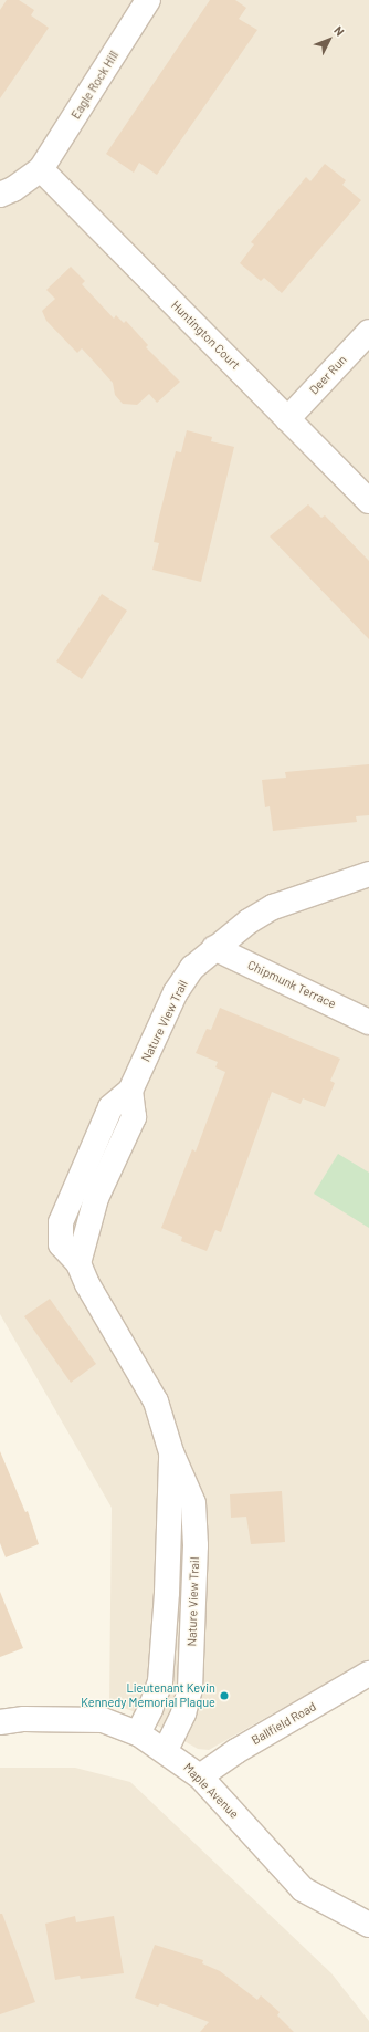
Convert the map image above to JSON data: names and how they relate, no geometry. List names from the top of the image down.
{
  "streets": {
    "street": [
      "Eagle Rock Hill",
      "Huntington Court",
      "Deer Run",
      "Chipmunk Terrace",
      "Nature View Trail",
      "Ballfield Road",
      "Maple Avenue"
    ]
  },
  "crossings": [
    ["Eagle Rock Hill", "Huntington Court"],
    ["Huntington Court", "Deer Run"],
    ["Chipmunk Terrace", "Nature View Trail"],
    ["Nature View Trail", "Maple Avenue"],
    ["Ballfield Road", "Maple Avenue"]
  ],
  "places": ["Lieutenant Kevin Kennedy Memorial Plaque"],
  "north": "top right"
}
